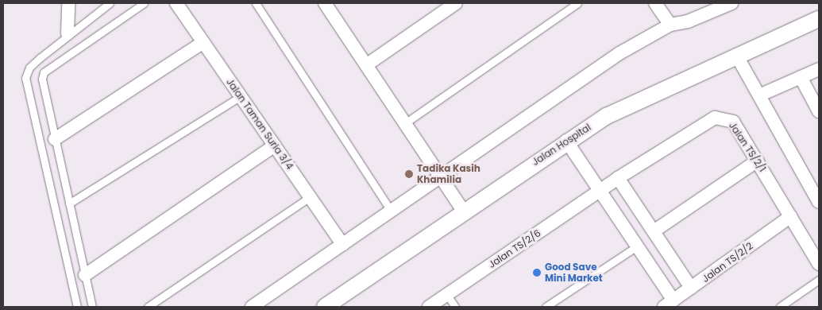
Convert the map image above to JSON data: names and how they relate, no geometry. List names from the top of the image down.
{
  "streets": {
    "street": [
      "Jalan Taman Suria 3/4",
      "Jalan Hospital",
      "Jalan TS/2/1",
      "Jalan TS/2/6",
      "Jalan TS/2/2"
    ]
  },
  "crossings": [
    ["Jalan TS/2/1", "Jalan TS/2/6"],
    ["Jalan TS/2/1", "Jalan TS/2/2"]
  ],
  "places": ["Tadika Kasih Khamilia", "Good Save Mini Market"]
}
